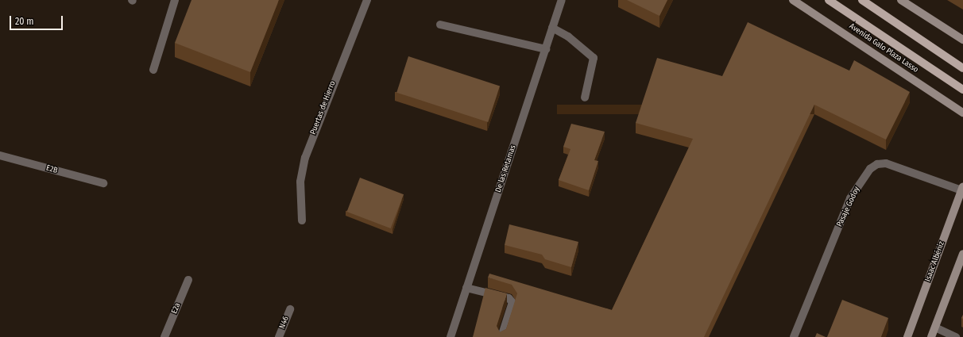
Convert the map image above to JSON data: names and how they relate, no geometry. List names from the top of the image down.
{
  "streets": {
    "main road": ["Avenida Galo Plaza Lasso", "Isaac Albéniz"],
    "street": [
      "Puertas de Hierro",
      "De las Retamas",
      "E2B",
      "Pasaje Godoy",
      "E2a",
      "N46"
    ]
  },
  "crossings": [
    ["Pasaje Godoy", "Isaac Albéniz"]
  ],
  "scale_bar": "20 m"
}
